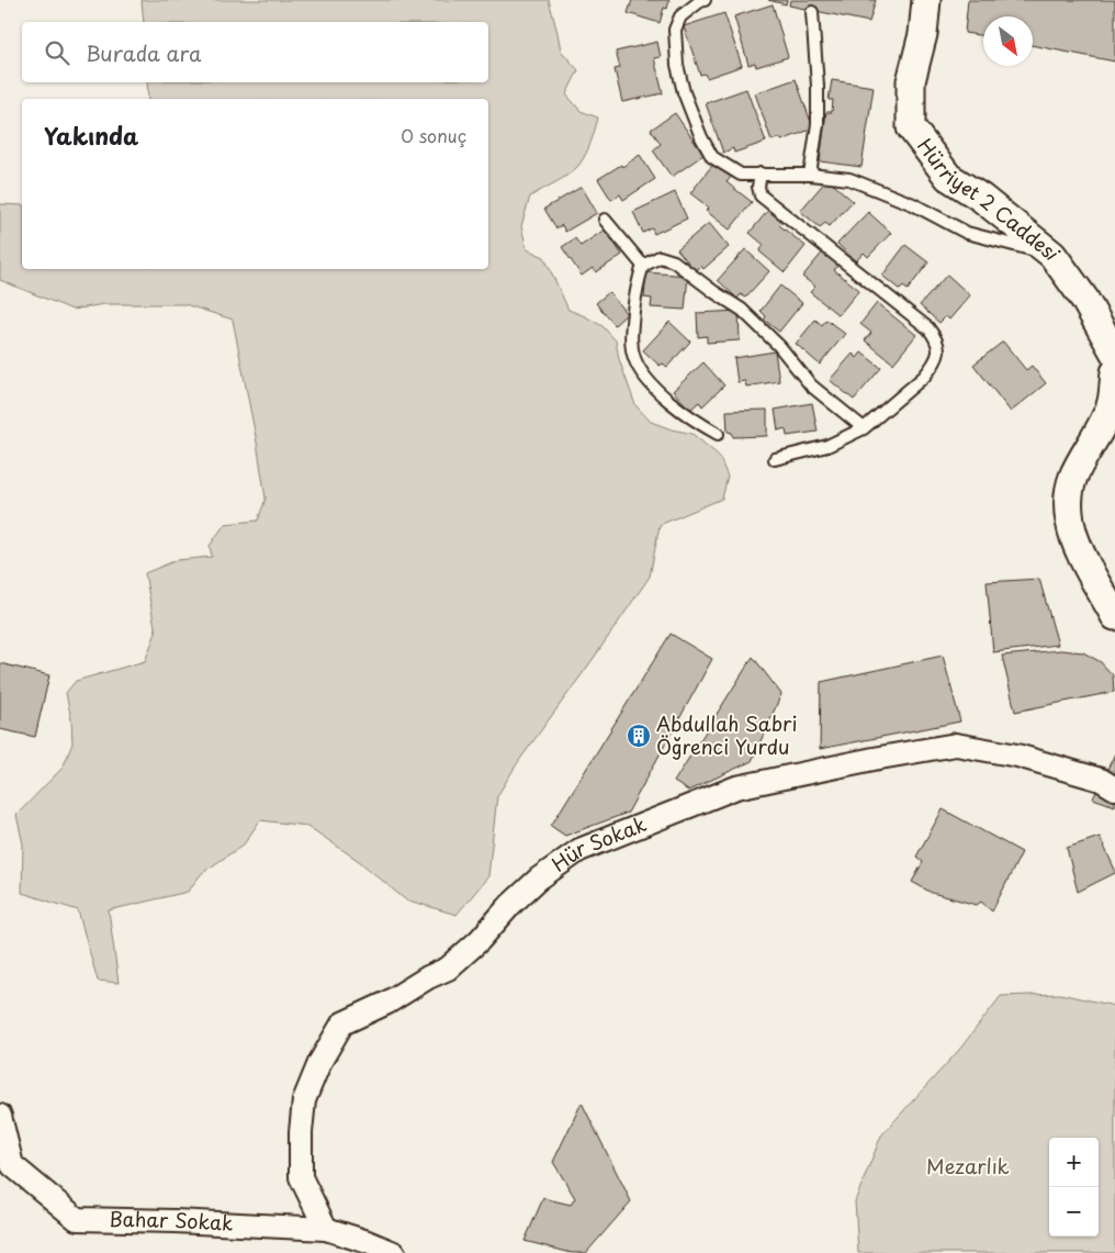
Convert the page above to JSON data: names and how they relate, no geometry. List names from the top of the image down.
{
  "streets": {
    "street": ["Hürriyet 2 Caddesi", "Hür Sokak", "Bahar Sokak"]
  },
  "crossings": [
    ["Hür Sokak", "Bahar Sokak"]
  ],
  "parks": ["Mezarlık"],
  "places": {
    "building": ["Abdullah Sabri Öğrenci Yurdu"]
  },
  "north": "bottom right",
  "page": {
    "search": "Burada ara",
    "heading": ["Yakında", "0 sonuç"],
    "map_buttons": ["+", "−"]
  }
}
